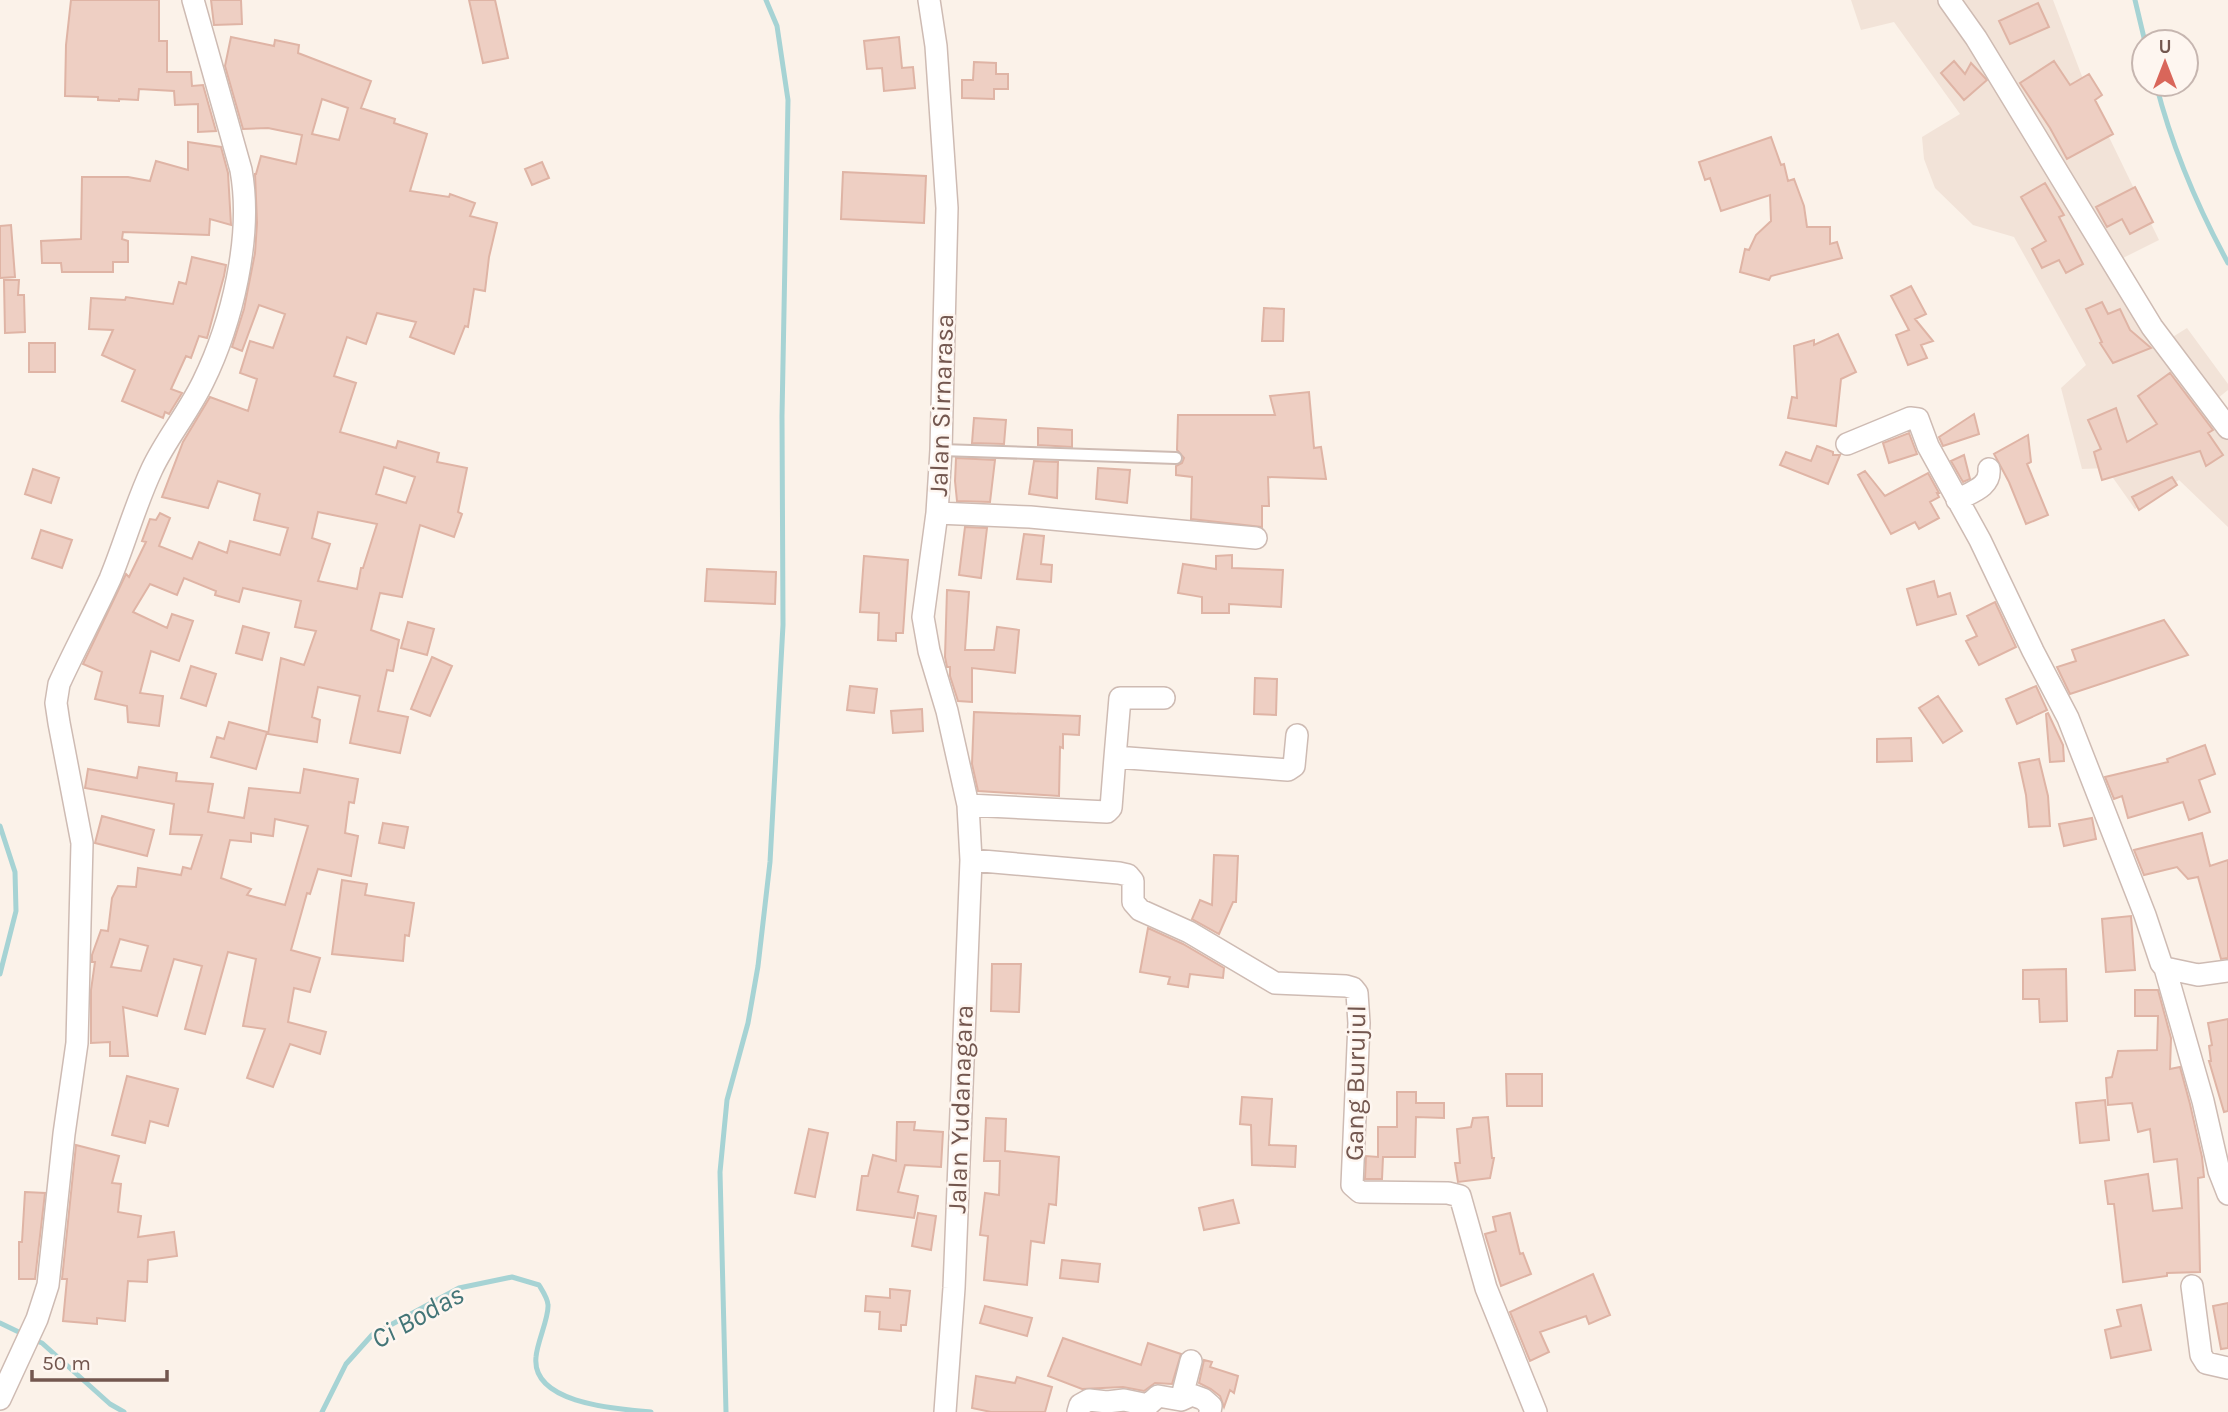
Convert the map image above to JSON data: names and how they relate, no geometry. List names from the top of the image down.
{
  "streets": {
    "street": ["Jalan Sirnarasa", "Gang Burujul", "Jalan Yudanagara"]
  },
  "crossings": [
    ["Jalan Sirnarasa", "Jalan Yudanagara"],
    ["Gang Burujul", "Jalan Yudanagara"]
  ],
  "water": ["Ci Bodas"],
  "scale_bar": "50 m",
  "north": "top"
}
